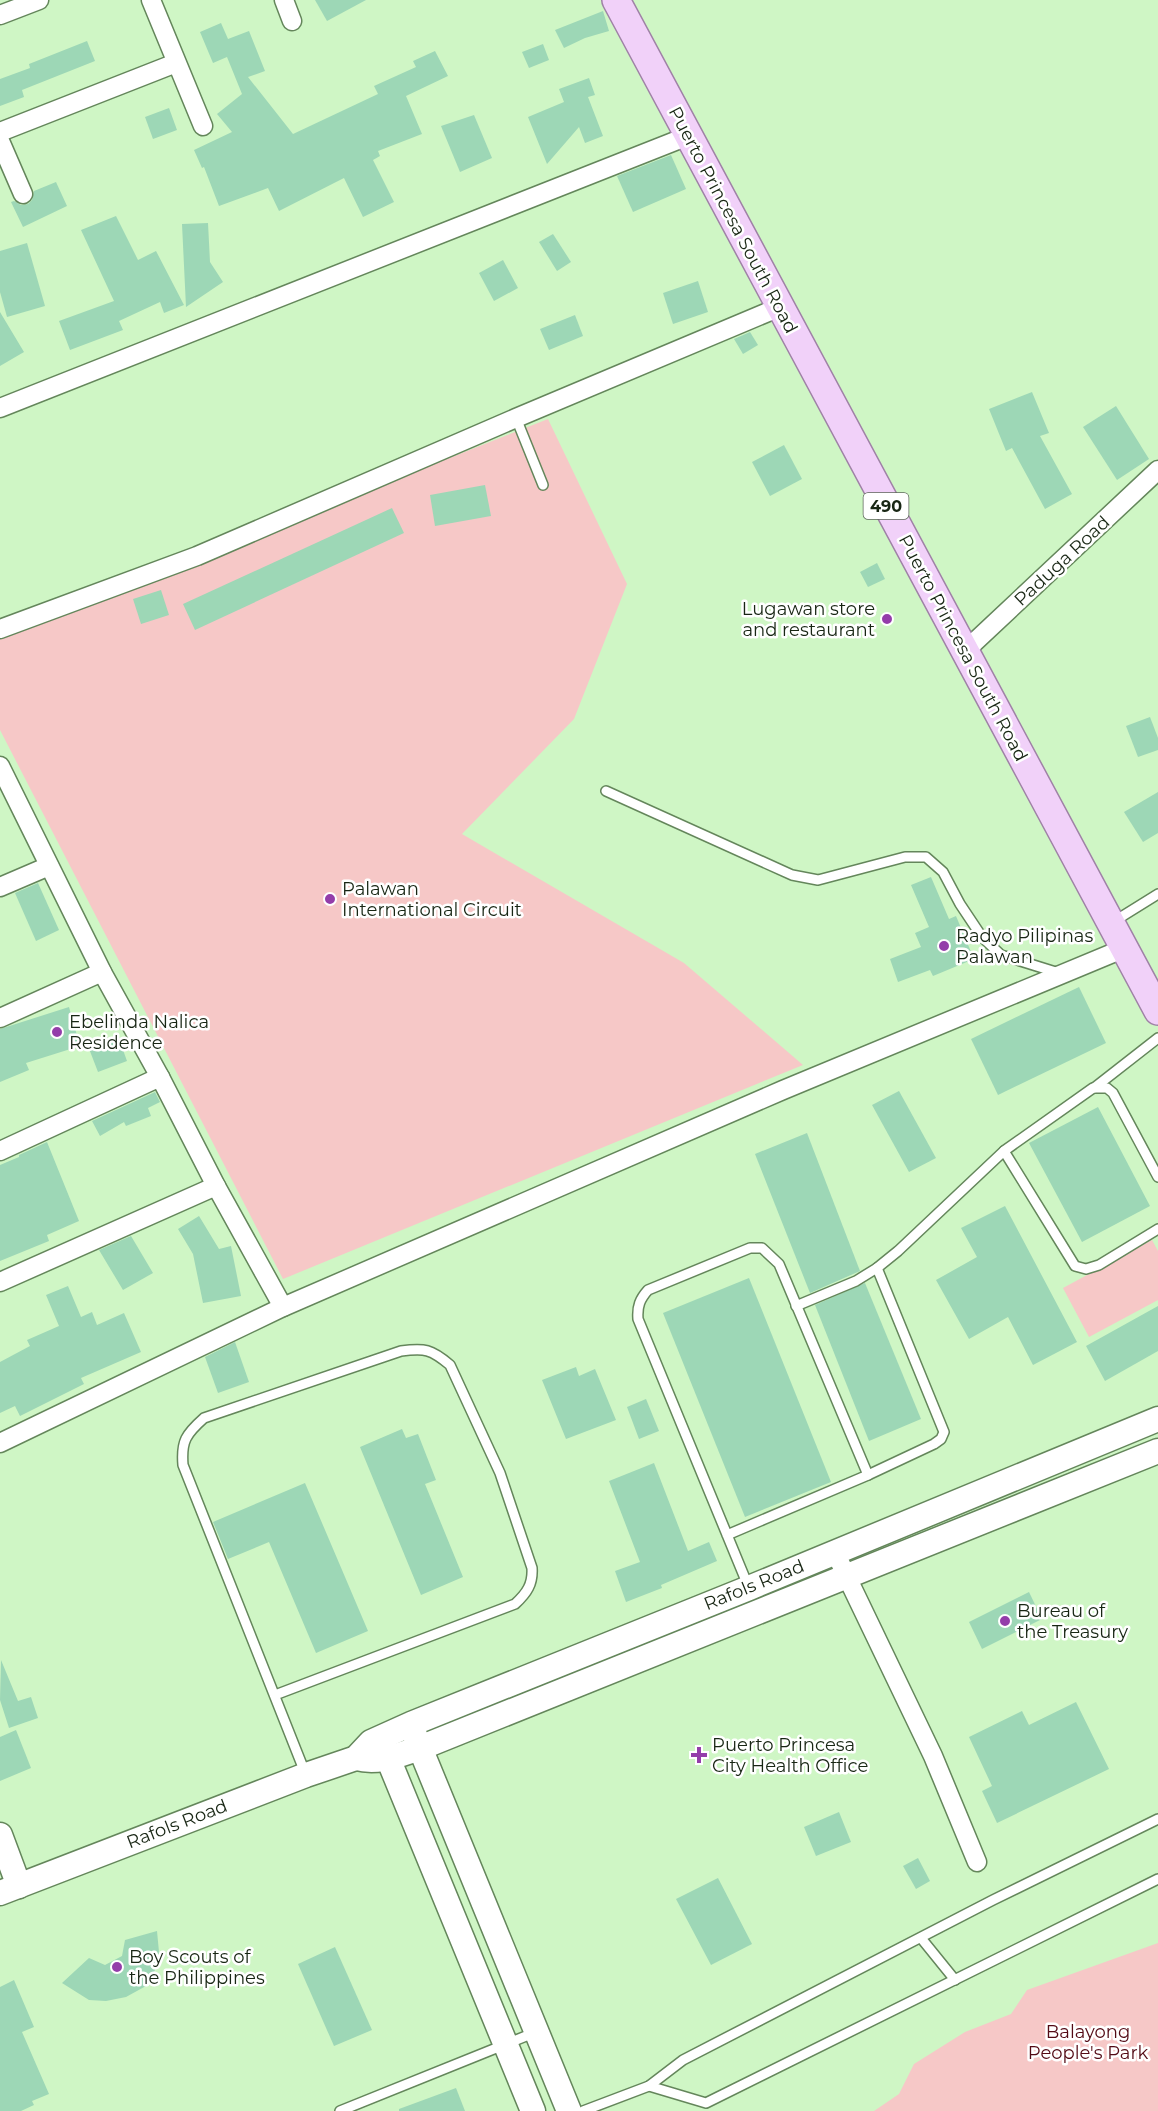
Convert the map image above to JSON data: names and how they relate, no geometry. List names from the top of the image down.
{
  "streets": {
    "main road": ["Puerto Princesa South Road", "490"],
    "street": ["Paduga Road", "Rafols Road"]
  },
  "crossings": [
    ["Puerto Princesa South Road", "Paduga Road"]
  ],
  "parks": ["Balayong People's Park"],
  "places": {
    "other": [
      "Lugawan store and restaurant",
      "Palawan International Circuit",
      "Radyo Pilipinas Palawan",
      "Ebelinda Nalica Residence",
      "Bureau of the Treasury",
      "Boy Scouts of the Philippines"
    ],
    "health": ["Puerto Princesa City Health Office"]
  }
}
